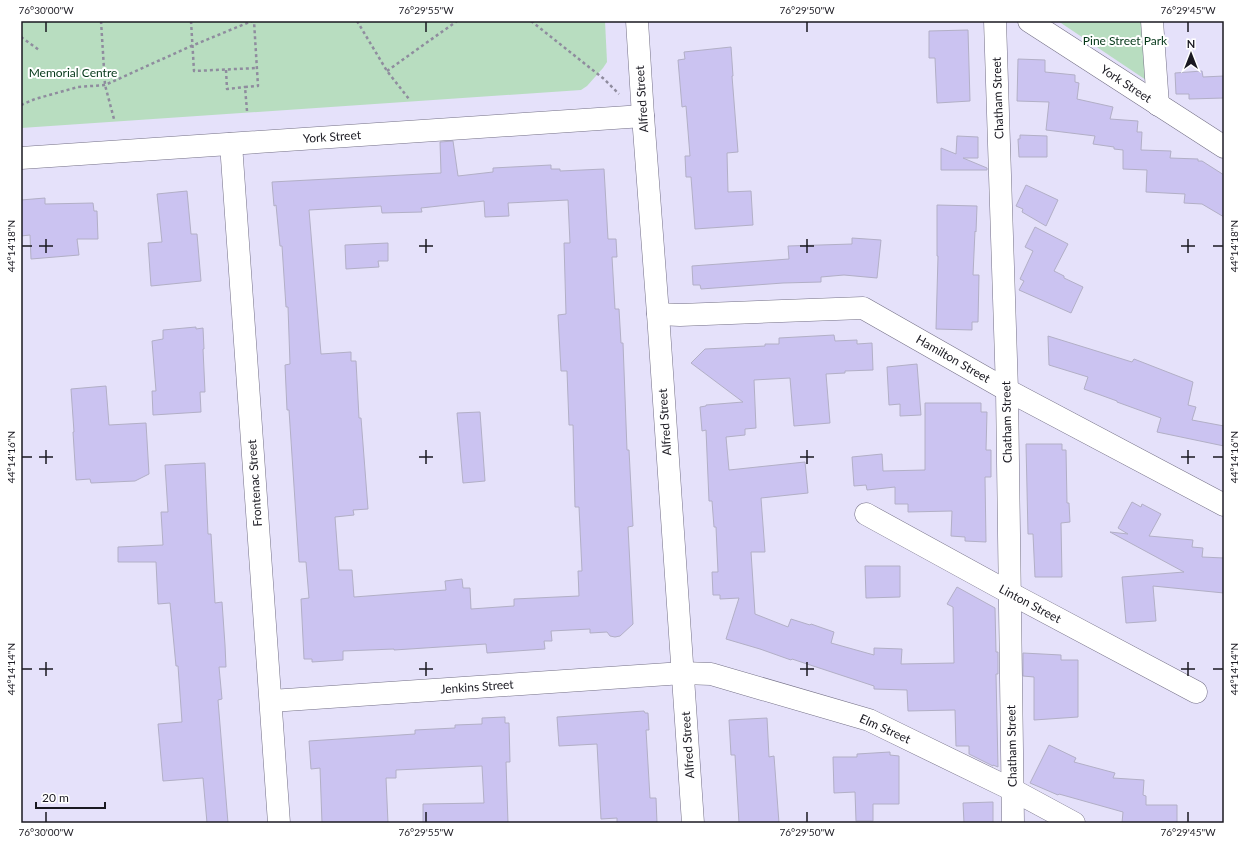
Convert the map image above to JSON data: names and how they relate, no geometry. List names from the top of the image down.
{
  "streets": {
    "street": [
      "York Street",
      "Chatham Street",
      "Alfred Street",
      "Hamilton Street",
      "Frontenac Street",
      "Linton Street",
      "Jenkins Street",
      "Elm Street"
    ]
  },
  "crossings": [
    ["York Street", "Alfred Street"],
    ["York Street", "Frontenac Street"],
    ["Chatham Street", "Hamilton Street"],
    ["Chatham Street", "Linton Street"],
    ["Chatham Street", "Elm Street"],
    ["Alfred Street", "Hamilton Street"],
    ["Alfred Street", "Jenkins Street"],
    ["Alfred Street", "Elm Street"],
    ["Frontenac Street", "Jenkins Street"],
    ["Jenkins Street", "Elm Street"]
  ],
  "parks": ["Pine Street Park", "Memorial Centre"],
  "scale_bar": "20 m",
  "north": "top",
  "coordinates": [
    "76°30'00\"W",
    "76°29'55\"W",
    "76°29'50\"W",
    "76°29'45\"W",
    "44°14'18\"N",
    "44°14'16\"N",
    "44°14'14\"N"
  ]
}
